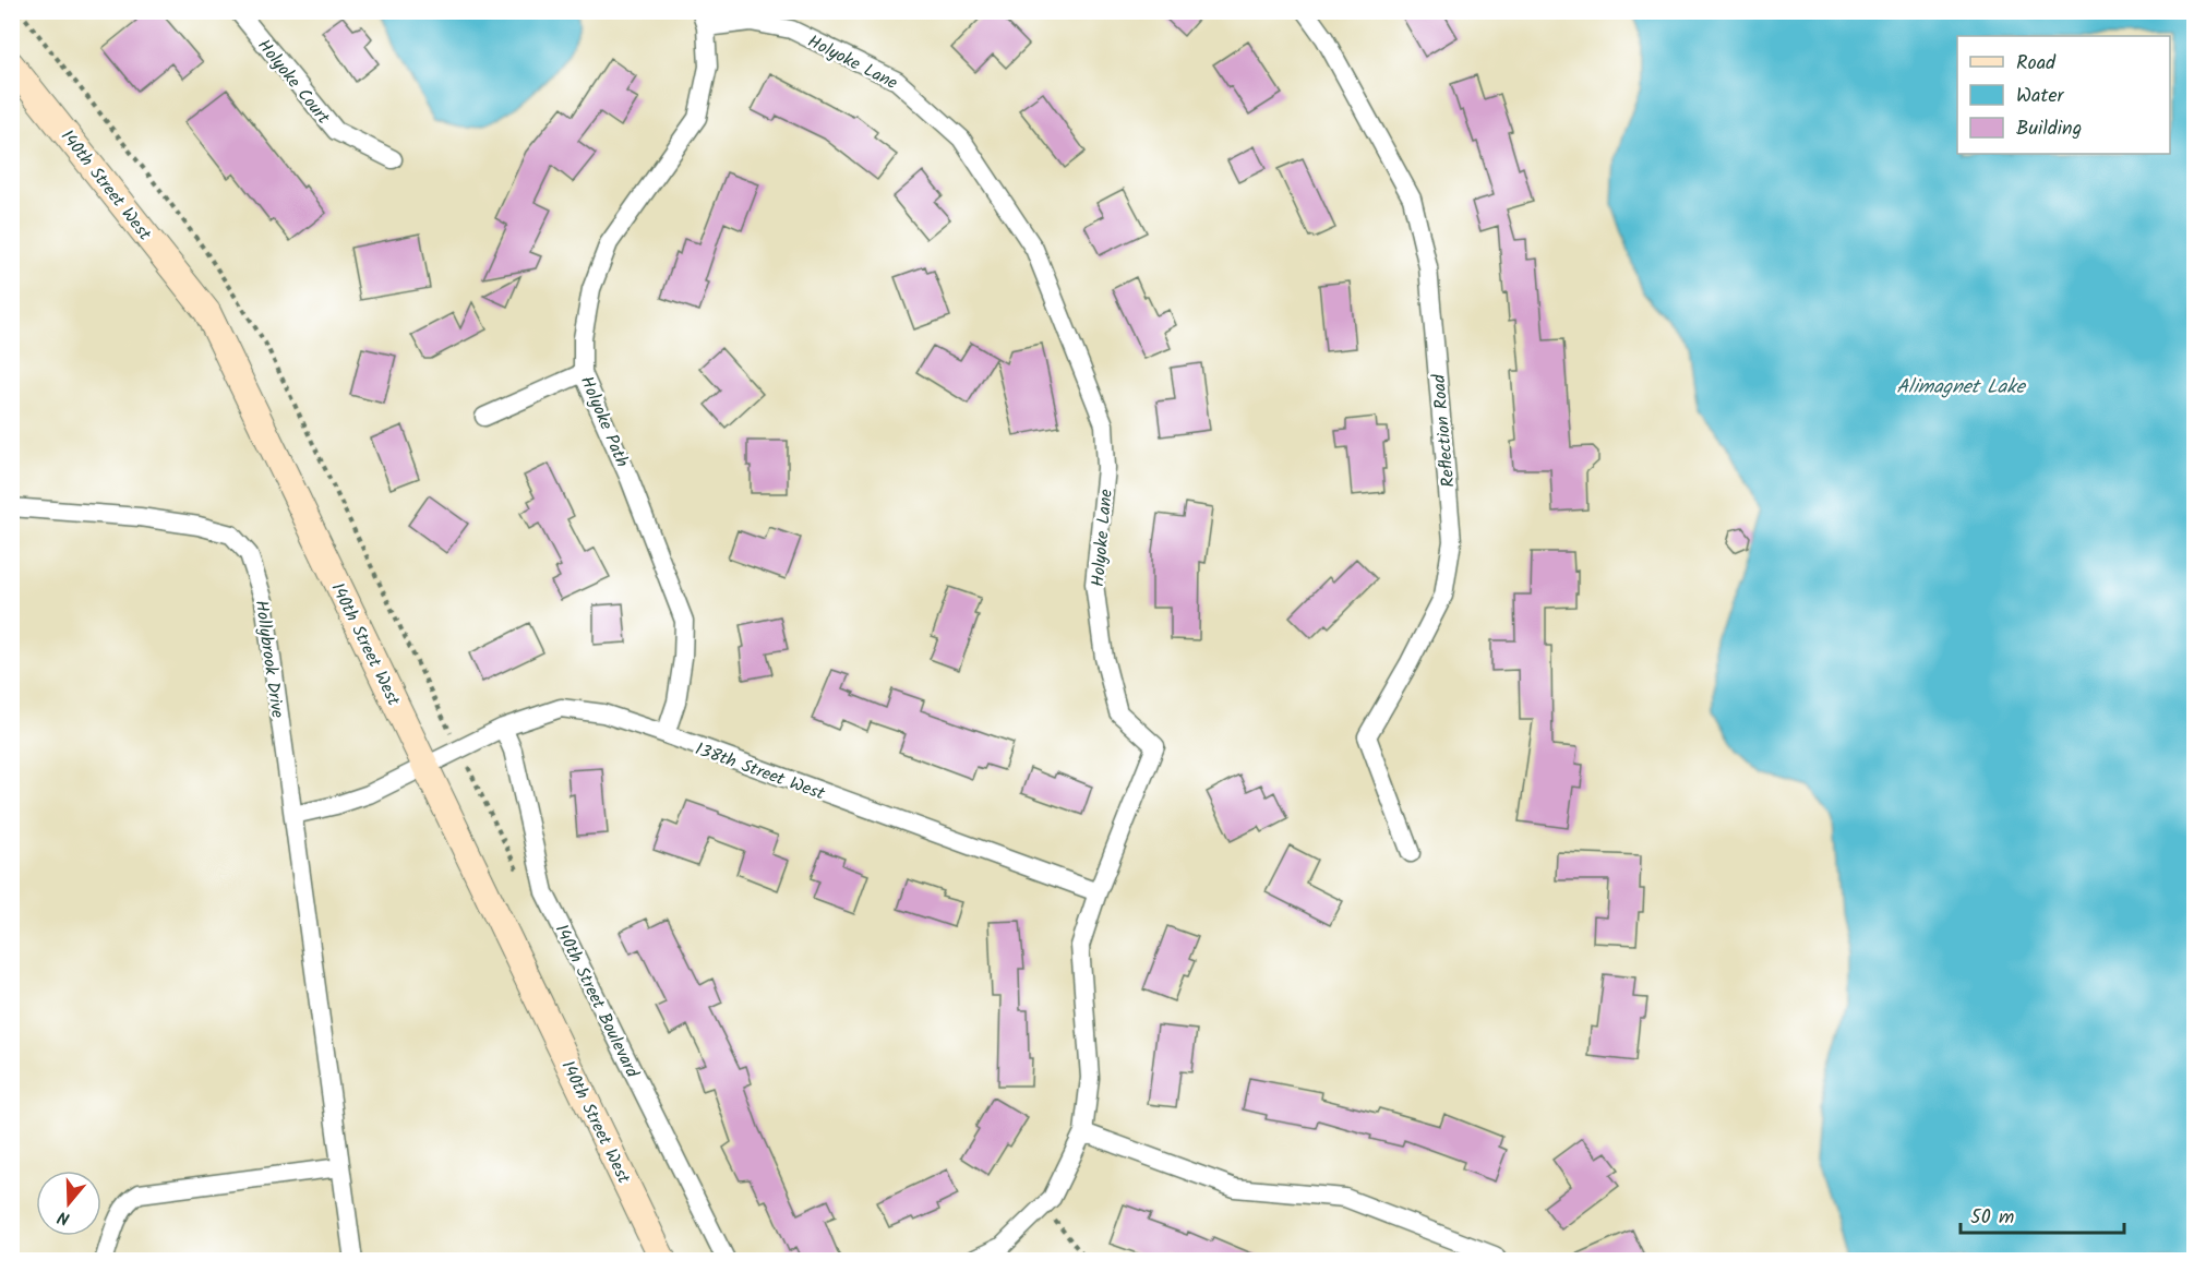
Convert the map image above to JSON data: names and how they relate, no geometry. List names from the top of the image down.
{
  "streets": {
    "street": [
      "Holyoke Lane",
      "Holyoke Court",
      "140th Street West",
      "Holyoke Path",
      "Reflection Road",
      "Hollybrook Drive",
      "138th Street West",
      "140th Street Boulevard"
    ]
  },
  "crossings": [
    ["Holyoke Lane", "Holyoke Path"],
    ["Holyoke Lane", "138th Street West"],
    ["140th Street West", "138th Street West"],
    ["Holyoke Path", "138th Street West"],
    ["Hollybrook Drive", "138th Street West"],
    ["138th Street West", "140th Street Boulevard"]
  ],
  "water": ["Alimagnet Lake"],
  "legend": ["Road", "Water", "Building"],
  "scale_bar": "50 m",
  "north": "bottom"
}
